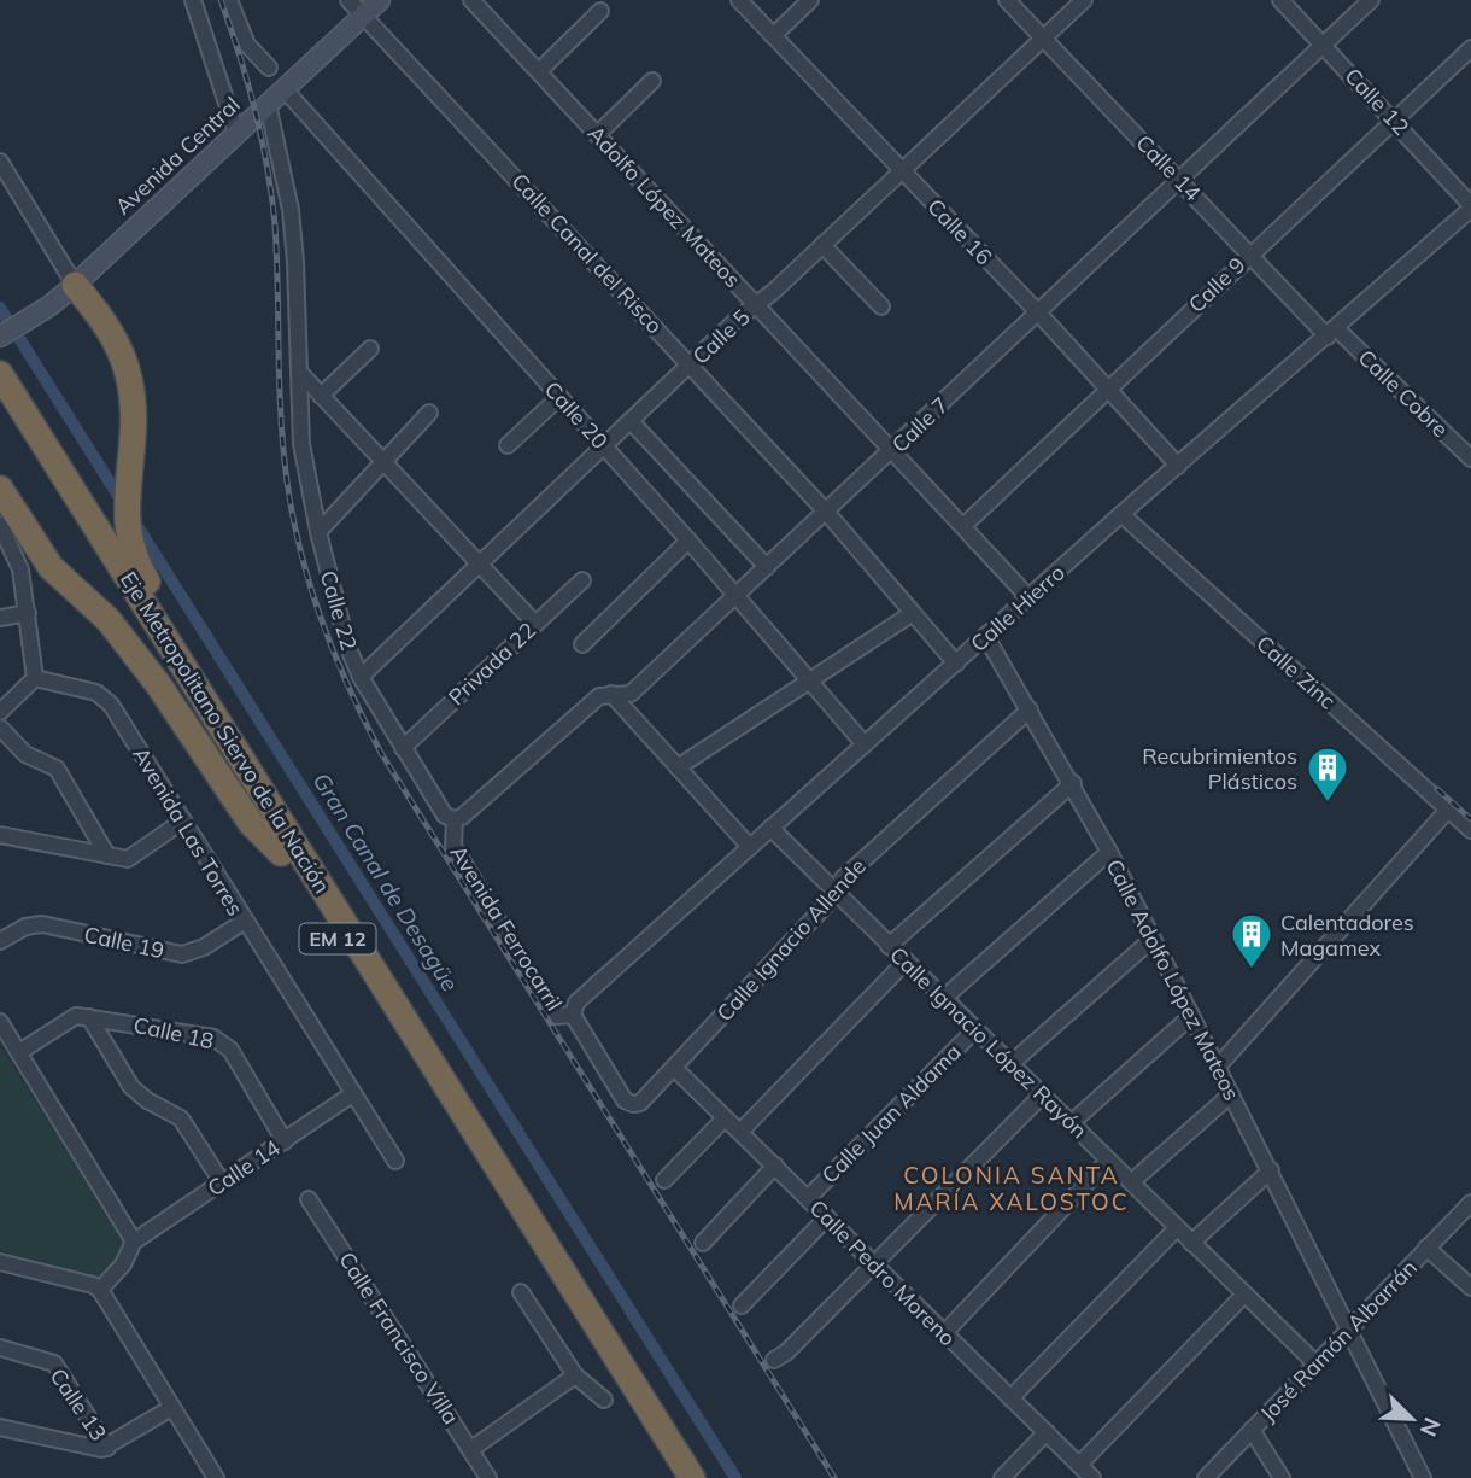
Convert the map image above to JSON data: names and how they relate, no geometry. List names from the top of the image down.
{
  "streets": {
    "highway": ["Eje Metropolitano Siervo de la Nación", "EM 12"],
    "street": [
      "Calle 12",
      "Avenida Central",
      "Calle 14",
      "Adolfo López Mateos",
      "Calle 16",
      "Calle Canal del Risco",
      "Calle 9",
      "Calle 5",
      "Calle Cobre",
      "Calle 20",
      "Calle 7",
      "Calle Hierro",
      "Calle 22",
      "Privada 22",
      "Calle Zinc",
      "Avenida Las Torres",
      "Avenida Ferrocarril",
      "Calle Ignacio Allende",
      "Calle 19",
      "Calle Adolfo López Mateos",
      "Calle 18",
      "Calle Ignacio López Rayón",
      "Calle Juan Aldama",
      "Calle Pedro Moreno",
      "Calle Francisco Villa",
      "José Ramón Albarrán",
      "Calle 13"
    ]
  },
  "crossings": [
    ["Calle 12", "Calle 9"],
    ["Calle 12", "Calle 7"],
    ["Calle 12", "Calle Hierro"],
    ["Avenida Central", "Calle Canal del Risco"],
    ["Avenida Central", "Calle 20"],
    ["Avenida Central", "Calle 22"],
    ["Calle 14", "Calle 9"],
    ["Calle 14", "Calle 5"],
    ["Calle 14", "Calle Cobre"],
    ["Calle 14", "Calle 7"],
    ["Calle 14", "Calle Hierro"],
    ["Calle 14", "Avenida Las Torres"],
    ["Calle 14", "Calle 18"],
    ["Adolfo López Mateos", "Calle 9"],
    ["Adolfo López Mateos", "Calle 5"],
    ["Adolfo López Mateos", "Calle 7"],
    ["Adolfo López Mateos", "Calle Hierro"],
    ["Calle 16", "Calle 9"],
    ["Calle 16", "Calle 5"],
    ["Calle 16", "Calle 7"],
    ["Calle 16", "Calle Hierro"],
    ["Calle Canal del Risco", "Calle 5"],
    ["Calle Canal del Risco", "Calle 7"],
    ["Calle Canal del Risco", "Calle Hierro"],
    ["Calle 5", "Calle 20"],
    ["Calle 5", "Calle 22"],
    ["Calle Cobre", "Calle Hierro"],
    ["Calle 20", "Calle 7"],
    ["Calle 20", "Calle Hierro"],
    ["Calle 7", "Calle 22"],
    ["Calle 7", "Avenida Ferrocarril"],
    ["Calle Hierro", "Calle Zinc"],
    ["Calle Hierro", "Avenida Ferrocarril"],
    ["Calle Hierro", "Calle Adolfo López Mateos"],
    ["Calle Hierro", "Calle Ignacio López Rayón"],
    ["Calle 22", "Privada 22"],
    ["Calle 22", "Avenida Ferrocarril"],
    ["Avenida Las Torres", "Calle 19"],
    ["Avenida Ferrocarril", "Calle Ignacio Allende"],
    ["Calle Ignacio Allende", "Calle Adolfo López Mateos"],
    ["Calle Ignacio Allende", "Calle Ignacio López Rayón"],
    ["Calle Ignacio Allende", "Calle Pedro Moreno"],
    ["Calle Adolfo López Mateos", "José Ramón Albarrán"],
    ["Calle Ignacio López Rayón", "Calle Juan Aldama"],
    ["Calle Ignacio López Rayón", "José Ramón Albarrán"],
    ["Calle Juan Aldama", "Calle Pedro Moreno"]
  ],
  "districts": ["COLONIA SANTA MARÍA XALOSTOC"],
  "water": ["Gran Canal de Desagüe"],
  "places": {
    "building": ["Recubrimientos Plásticos", "Calentadores Magamex"]
  },
  "north": "bottom right"
}
